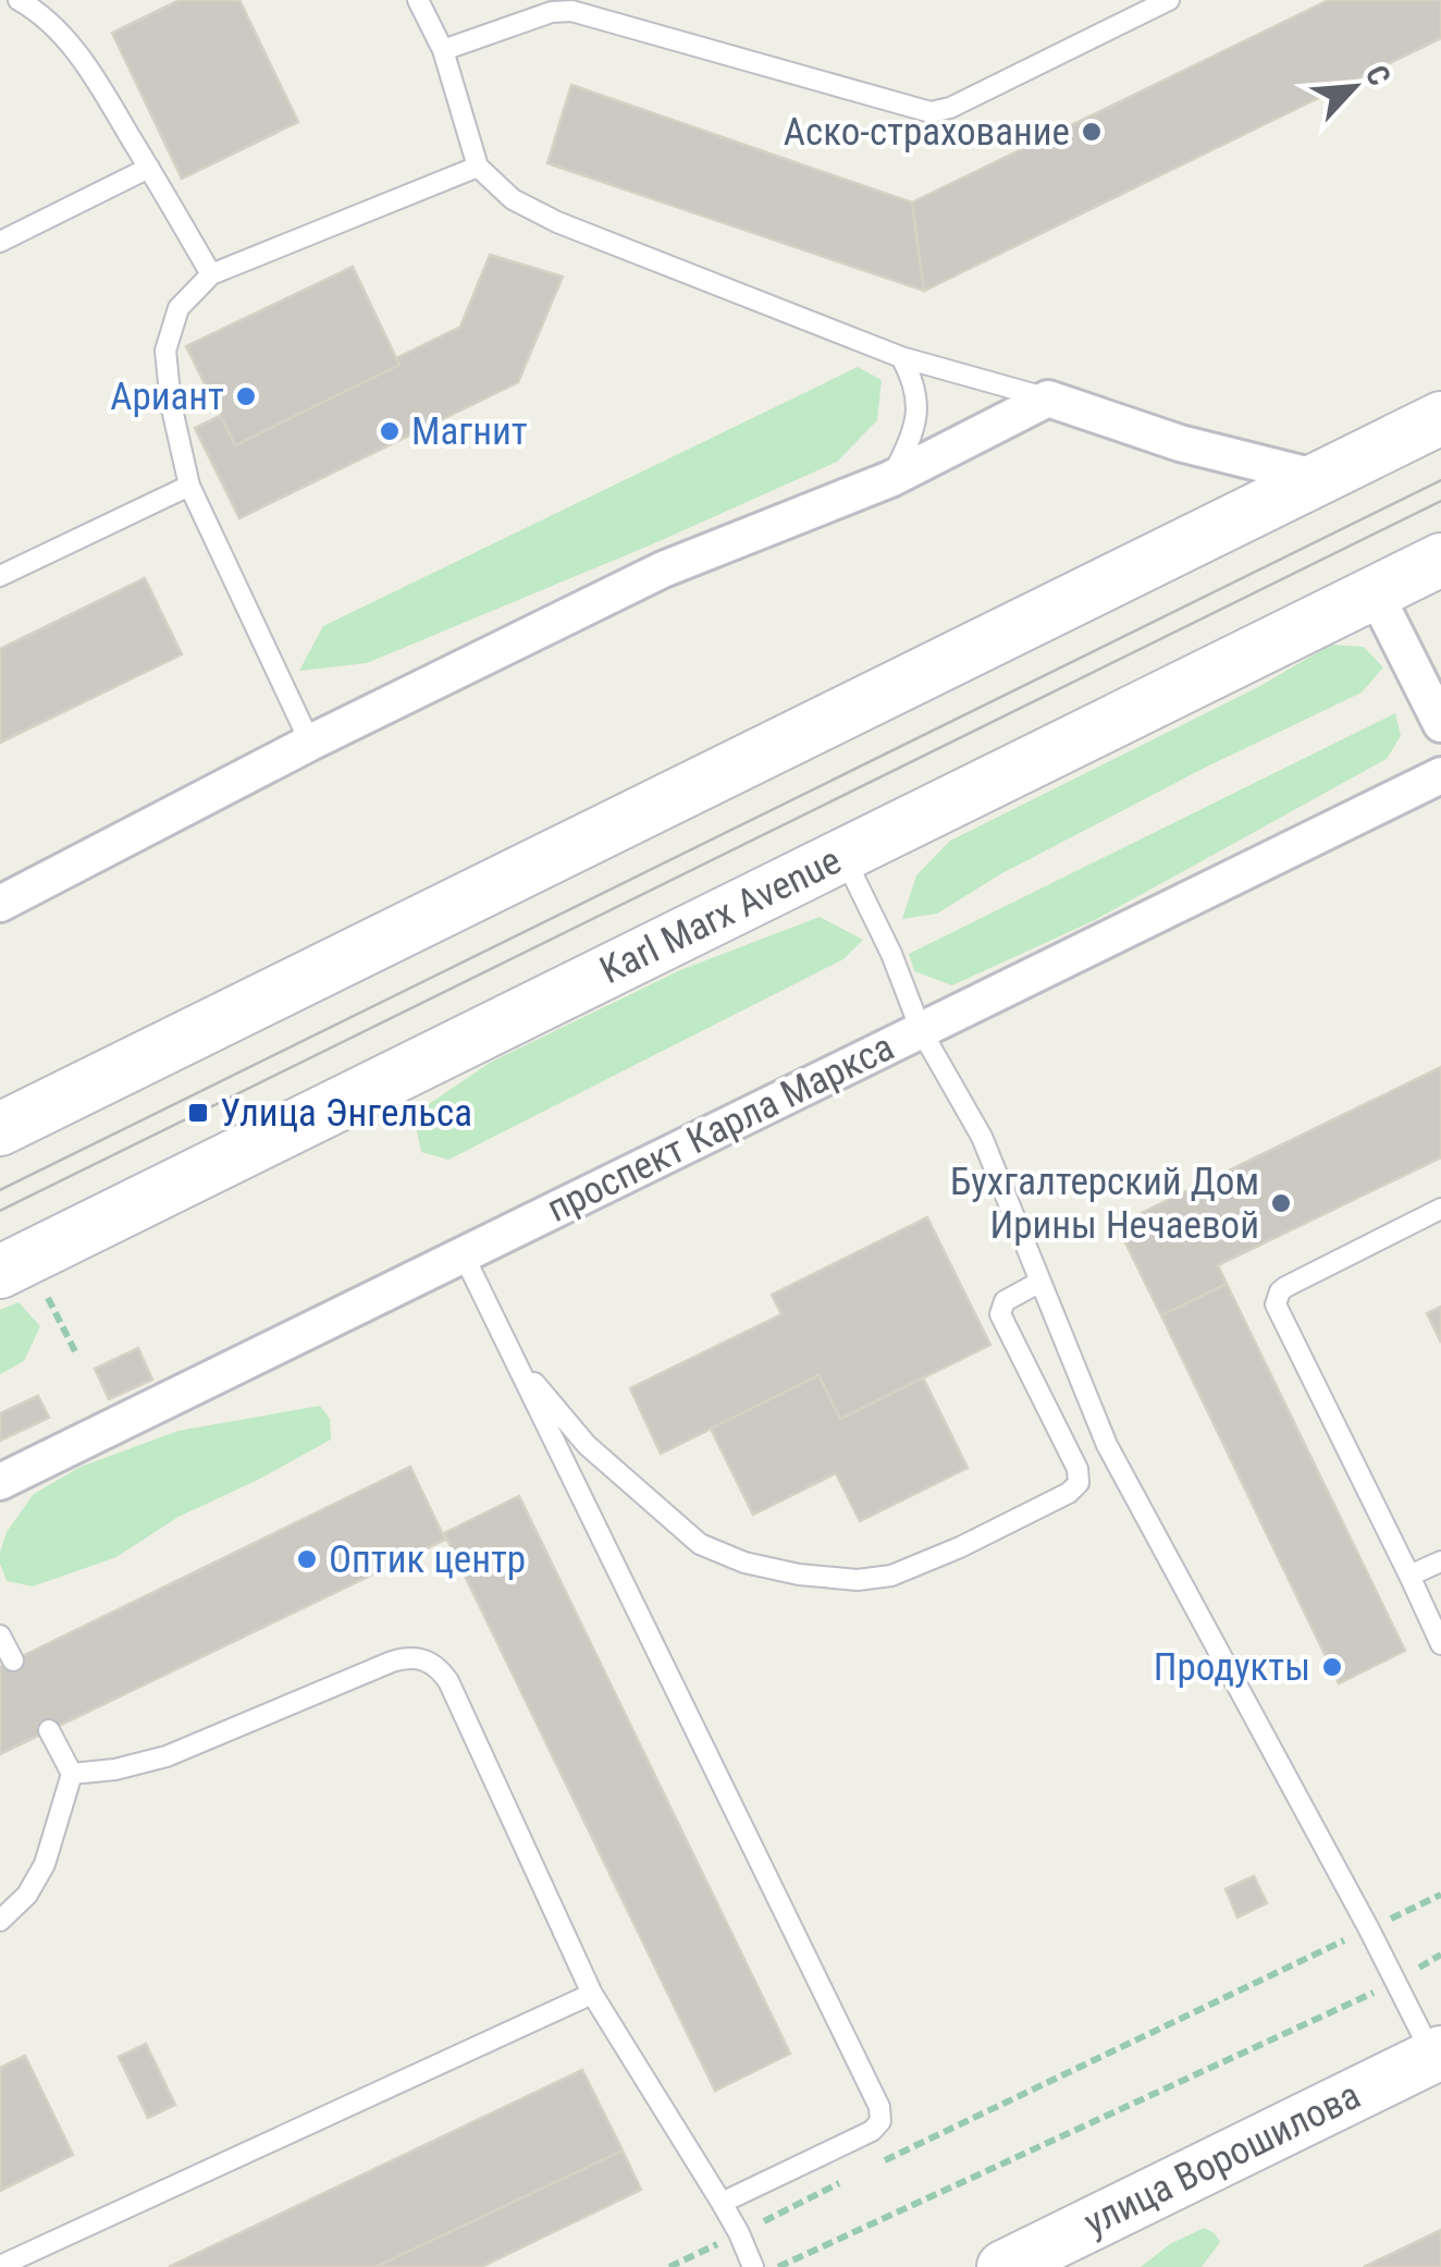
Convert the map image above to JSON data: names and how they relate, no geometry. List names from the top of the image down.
{
  "streets": {
    "main road": ["Karl Marx Avenue", "улица Ворошилова"],
    "street": ["проспект Карла Маркса"]
  },
  "places": {
    "other": [
      "Аско-страхование",
      "Ариант",
      "Магнит",
      "Бухгалтерский Дом Ирины Нечаевой",
      "Оптик центр",
      "Продукты"
    ],
    "transit": ["Улица Энгельса"]
  },
  "north": "top right"
}
